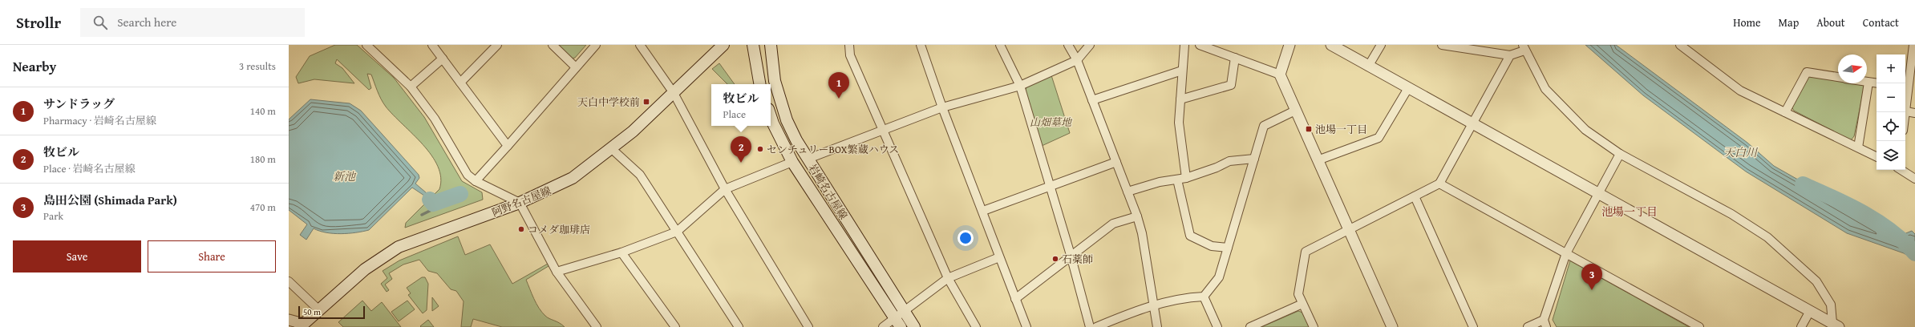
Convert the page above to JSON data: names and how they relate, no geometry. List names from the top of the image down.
{
  "streets": {
    "main road": ["岩崎名古屋線", "阿野名古屋線"]
  },
  "districts": ["池場一丁目"],
  "water": ["天白川", "新池"],
  "parks": ["山畑墓地"],
  "places": {
    "transit": ["天白中学校前", "池場一丁目"],
    "other": ["センチュリーBOX繁蔵ハウス", "コメダ珈琲店", "石薬師"]
  },
  "scale_bar": "50 m",
  "north": "right",
  "page": {
    "header": "Strollr",
    "search": "Search here",
    "nav": [
      "Home",
      "Map",
      "About",
      "Contact"
    ],
    "heading": ["Nearby", "3 results"],
    "map_buttons": ["+", "−"],
    "pins": ["1", "2", "3"],
    "popup": ["牧ビル", "Place"],
    "list": [
      {
        "mark": "1",
        "name": "サンドラッグ",
        "note": "Pharmacy · 岩崎名古屋線",
        "value": "140 m"
      },
      {
        "mark": "2",
        "name": "牧ビル",
        "note": "Place · 岩崎名古屋線",
        "value": "180 m"
      },
      {
        "mark": "3",
        "name": "島田公園 (Shimada Park)",
        "note": "Park",
        "value": "470 m"
      }
    ],
    "buttons": ["Save", "Share"],
    "scale": "50 m"
  }
}
